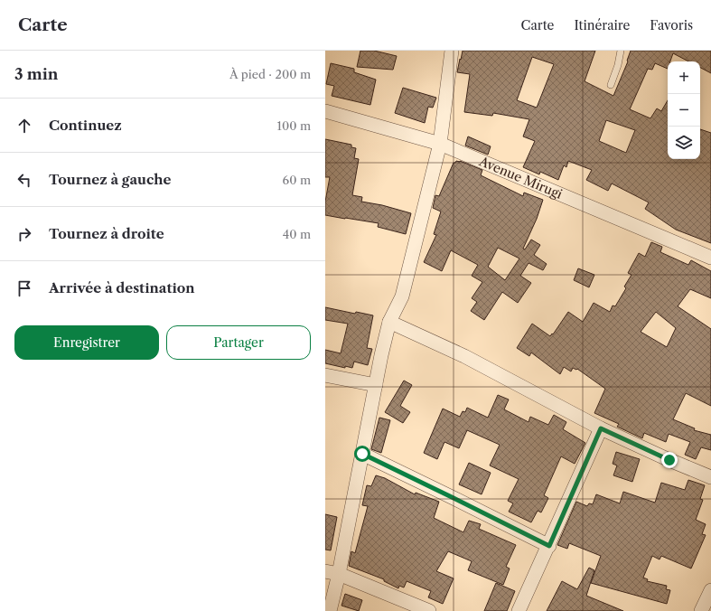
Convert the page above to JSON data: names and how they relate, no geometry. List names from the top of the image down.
{
  "streets": {
    "street": ["Avenue Mirugi"]
  },
  "page": {
    "header": "Carte",
    "nav": ["Carte", "Itinéraire", "Favoris"],
    "heading": ["3 min", "À pied · 200 m"],
    "map_buttons": ["+", "−"],
    "list": [
      ["Continuez", "100 m"],
      ["Tournez à gauche", "60 m"],
      ["Tournez à droite", "40 m"],
      "Arrivée à destination"
    ],
    "buttons": ["Enregistrer", "Partager"]
  }
}
